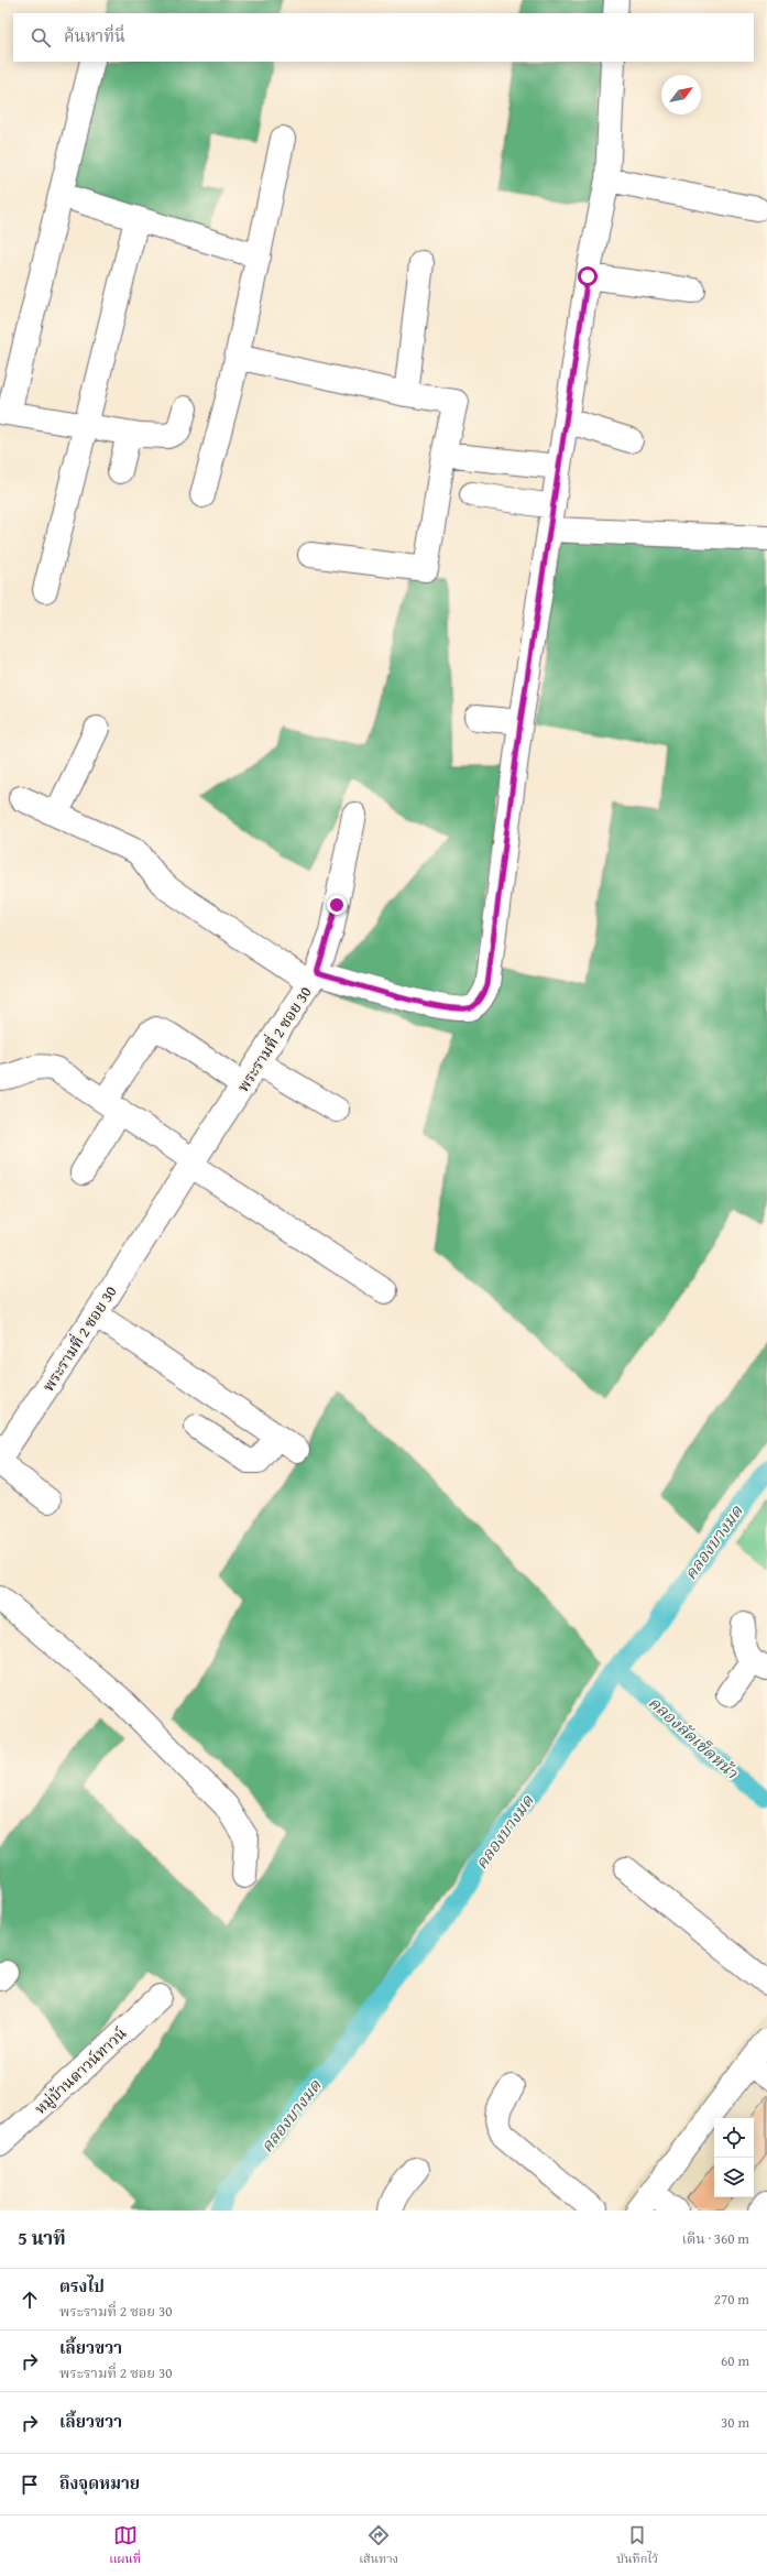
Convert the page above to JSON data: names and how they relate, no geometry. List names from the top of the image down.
{
  "streets": {
    "street": ["พระรามที่ 2 ซอย 30", "หมู่บ้านดาวน์ทาวน์"]
  },
  "water": ["คลองบางมด", "คลองลัดเช็ดหน้า"],
  "north": "top right",
  "page": {
    "search": "ค้นหาที่นี่",
    "heading": ["5 นาที", "เดิน · 360 m"],
    "list": [
      ["ตรงไป", "พระรามที่ 2 ซอย 30", "270 m"],
      ["เลี้ยวขวา", "พระรามที่ 2 ซอย 30", "60 m"],
      ["เลี้ยวขวา", "30 m"],
      "ถึงจุดหมาย"
    ],
    "nav": ["แผนที่", "เส้นทาง", "บันทึกไว้"]
  }
}
